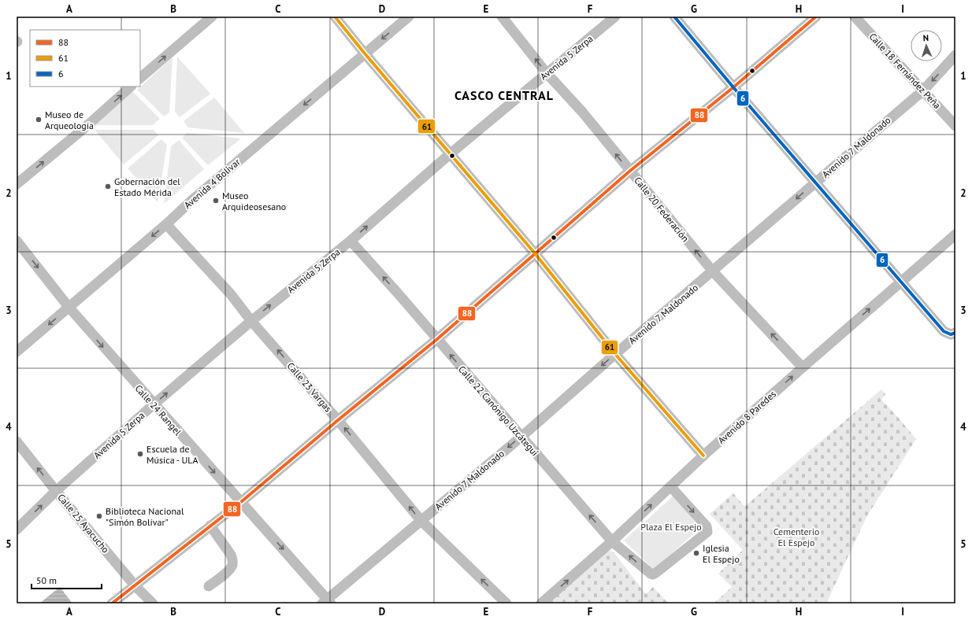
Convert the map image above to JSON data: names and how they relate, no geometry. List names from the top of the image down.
{
  "streets": {
    "street": [
      "Avenida 5 Zerpa",
      "Calle 18 Fernández Peña",
      "Avenido 7 Maldonado",
      "Avenida 4 Bolivar",
      "Calle 20 Federación",
      "Calle 23 Vargas",
      "Calle 24 Rangel",
      "Calle 22 Canónigo Uzcátegui",
      "Avenido 8 Paredes",
      "Calle 25 Ayacucho"
    ]
  },
  "crossings": [
    ["Avenida 5 Zerpa", "Calle 20 Federación"],
    ["Avenida 5 Zerpa", "Calle 23 Vargas"],
    ["Avenida 5 Zerpa", "Calle 24 Rangel"],
    ["Avenida 5 Zerpa", "Calle 22 Canónigo Uzcátegui"],
    ["Avenida 5 Zerpa", "Calle 25 Ayacucho"],
    ["Calle 18 Fernández Peña", "Avenido 7 Maldonado"],
    ["Avenido 7 Maldonado", "Calle 20 Federación"],
    ["Avenido 7 Maldonado", "Calle 23 Vargas"],
    ["Avenido 7 Maldonado", "Calle 24 Rangel"],
    ["Avenido 7 Maldonado", "Calle 22 Canónigo Uzcátegui"],
    ["Avenida 4 Bolivar", "Calle 23 Vargas"],
    ["Avenida 4 Bolivar", "Calle 24 Rangel"],
    ["Calle 20 Federación", "Avenido 8 Paredes"],
    ["Calle 22 Canónigo Uzcátegui", "Avenido 8 Paredes"]
  ],
  "one_way": [
    "Avenida 5 Zerpa",
    "Avenido 7 Maldonado",
    "Avenida 4 Bolivar",
    "Calle 20 Federación",
    "Calle 23 Vargas",
    "Calle 24 Rangel",
    "Avenido 8 Paredes"
  ],
  "districts": ["CASCO CENTRAL"],
  "parks": ["Plaza El Espejo", "Cementerio El Espejo"],
  "places": [
    "Museo de Arqueología",
    "Gobernación del Estado Mérida",
    "Museo Arquideosesano",
    "Escuela de Música - ULA",
    "Biblioteca Nacional \"Simón Bolívar\"",
    "Iglesia El Espejo"
  ],
  "lines": ["transit line 88", "transit line 61", "transit line 6"],
  "legend": ["88", "61", "6"],
  "scale_bar": "50 m",
  "north": "top",
  "grid": {
    "columns": [
      "A",
      "B",
      "C",
      "D",
      "E",
      "F",
      "G",
      "H",
      "I"
    ],
    "rows": [
      "1",
      "2",
      "3",
      "4",
      "5"
    ]
  }
}
